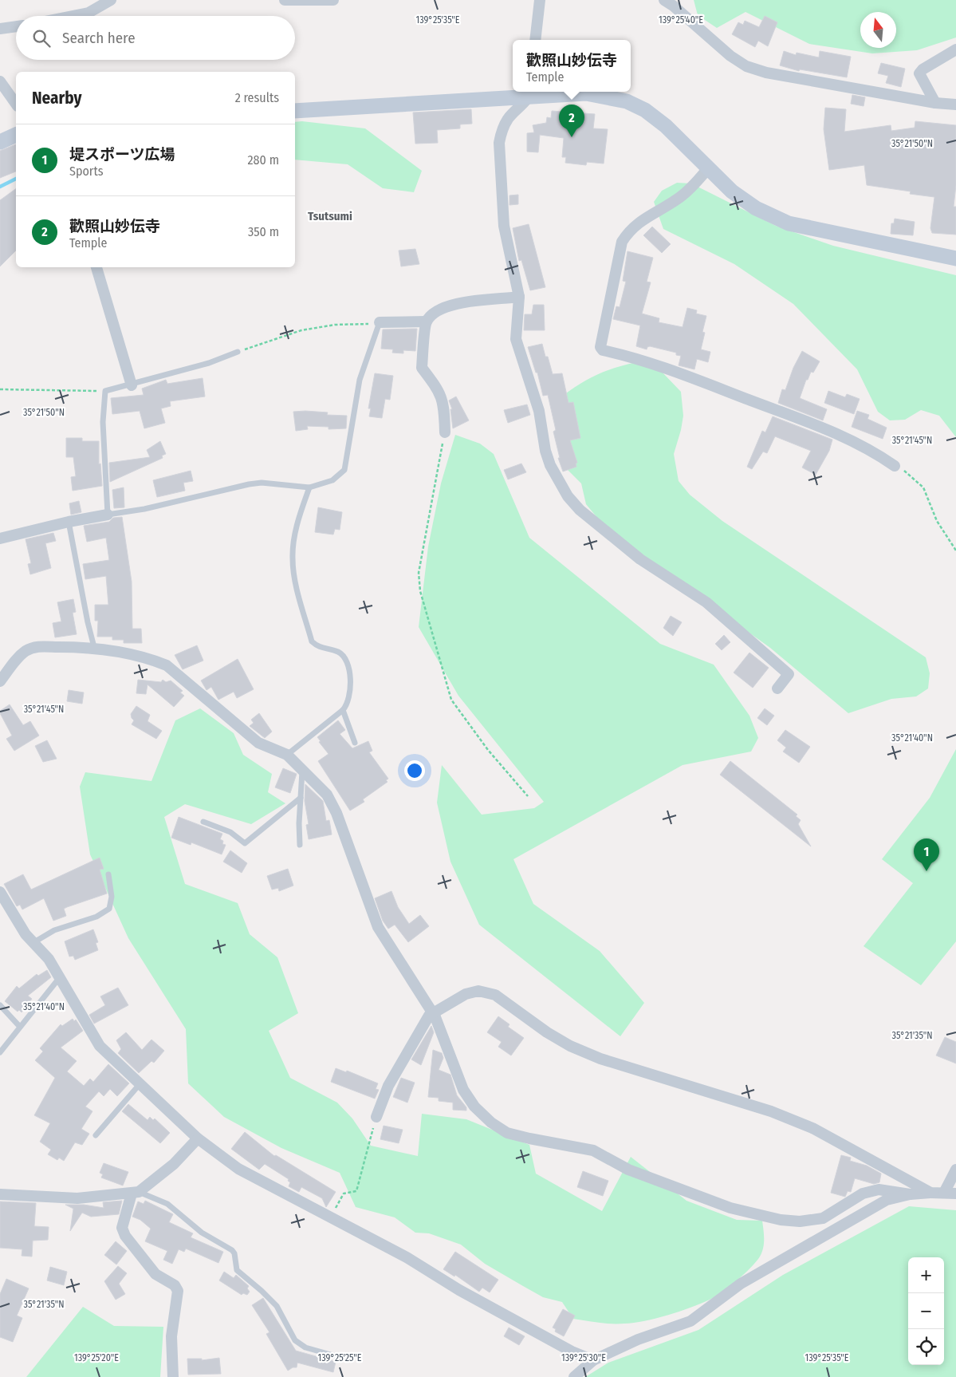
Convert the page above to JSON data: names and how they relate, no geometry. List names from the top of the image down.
{
  "districts": ["Tsutsumi"],
  "north": "top",
  "page": {
    "search": "Search here",
    "popup": ["歡照山妙伝寺", "Temple"],
    "heading": ["Nearby", "2 results"],
    "pins": ["2", "1"],
    "list": [
      {
        "mark": "1",
        "name": "堤スポーツ広場",
        "note": "Sports",
        "value": "280 m"
      },
      {
        "mark": "2",
        "name": "歡照山妙伝寺",
        "note": "Temple",
        "value": "350 m"
      }
    ],
    "map_buttons": ["+", "−"]
  },
  "coordinates": [
    "139°25'35\"E",
    "139°25'40\"E",
    "35°21'50\"N",
    "35°21'45\"N",
    "35°21'40\"N",
    "35°21'35\"N",
    "139°25'20\"E",
    "139°25'25\"E",
    "139°25'30\"E"
  ]
}
